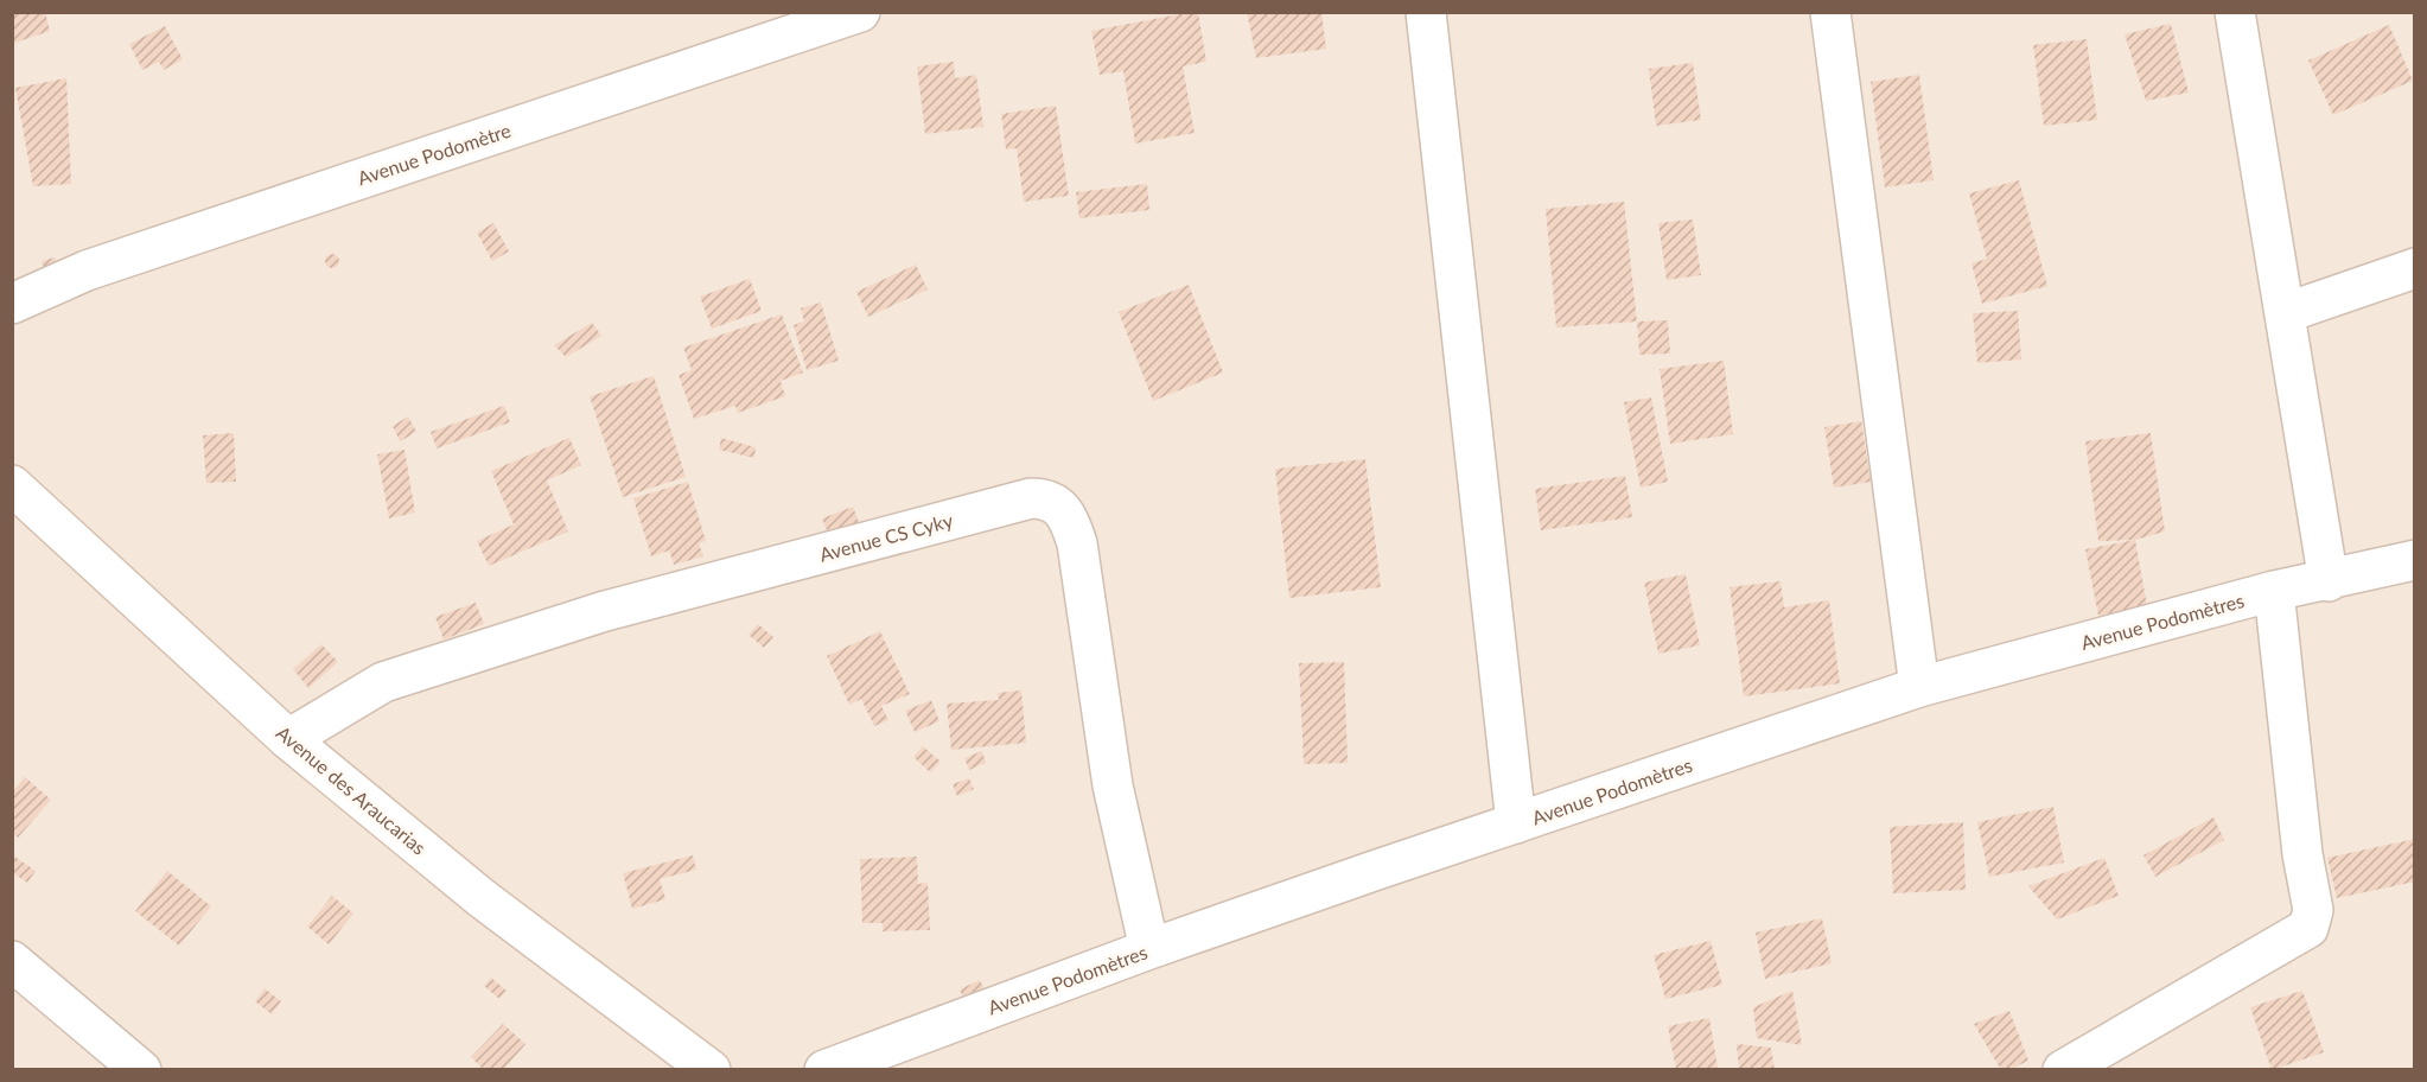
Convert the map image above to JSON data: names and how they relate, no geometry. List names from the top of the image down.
{
  "streets": {
    "street": [
      "Avenue Podomètre",
      "Avenue CS Cyky",
      "Avenue Podomètres",
      "Avenue des Araucarias"
    ]
  },
  "crossings": [
    ["Avenue CS Cyky", "Avenue Podomètres"],
    ["Avenue CS Cyky", "Avenue des Araucarias"]
  ]
}
